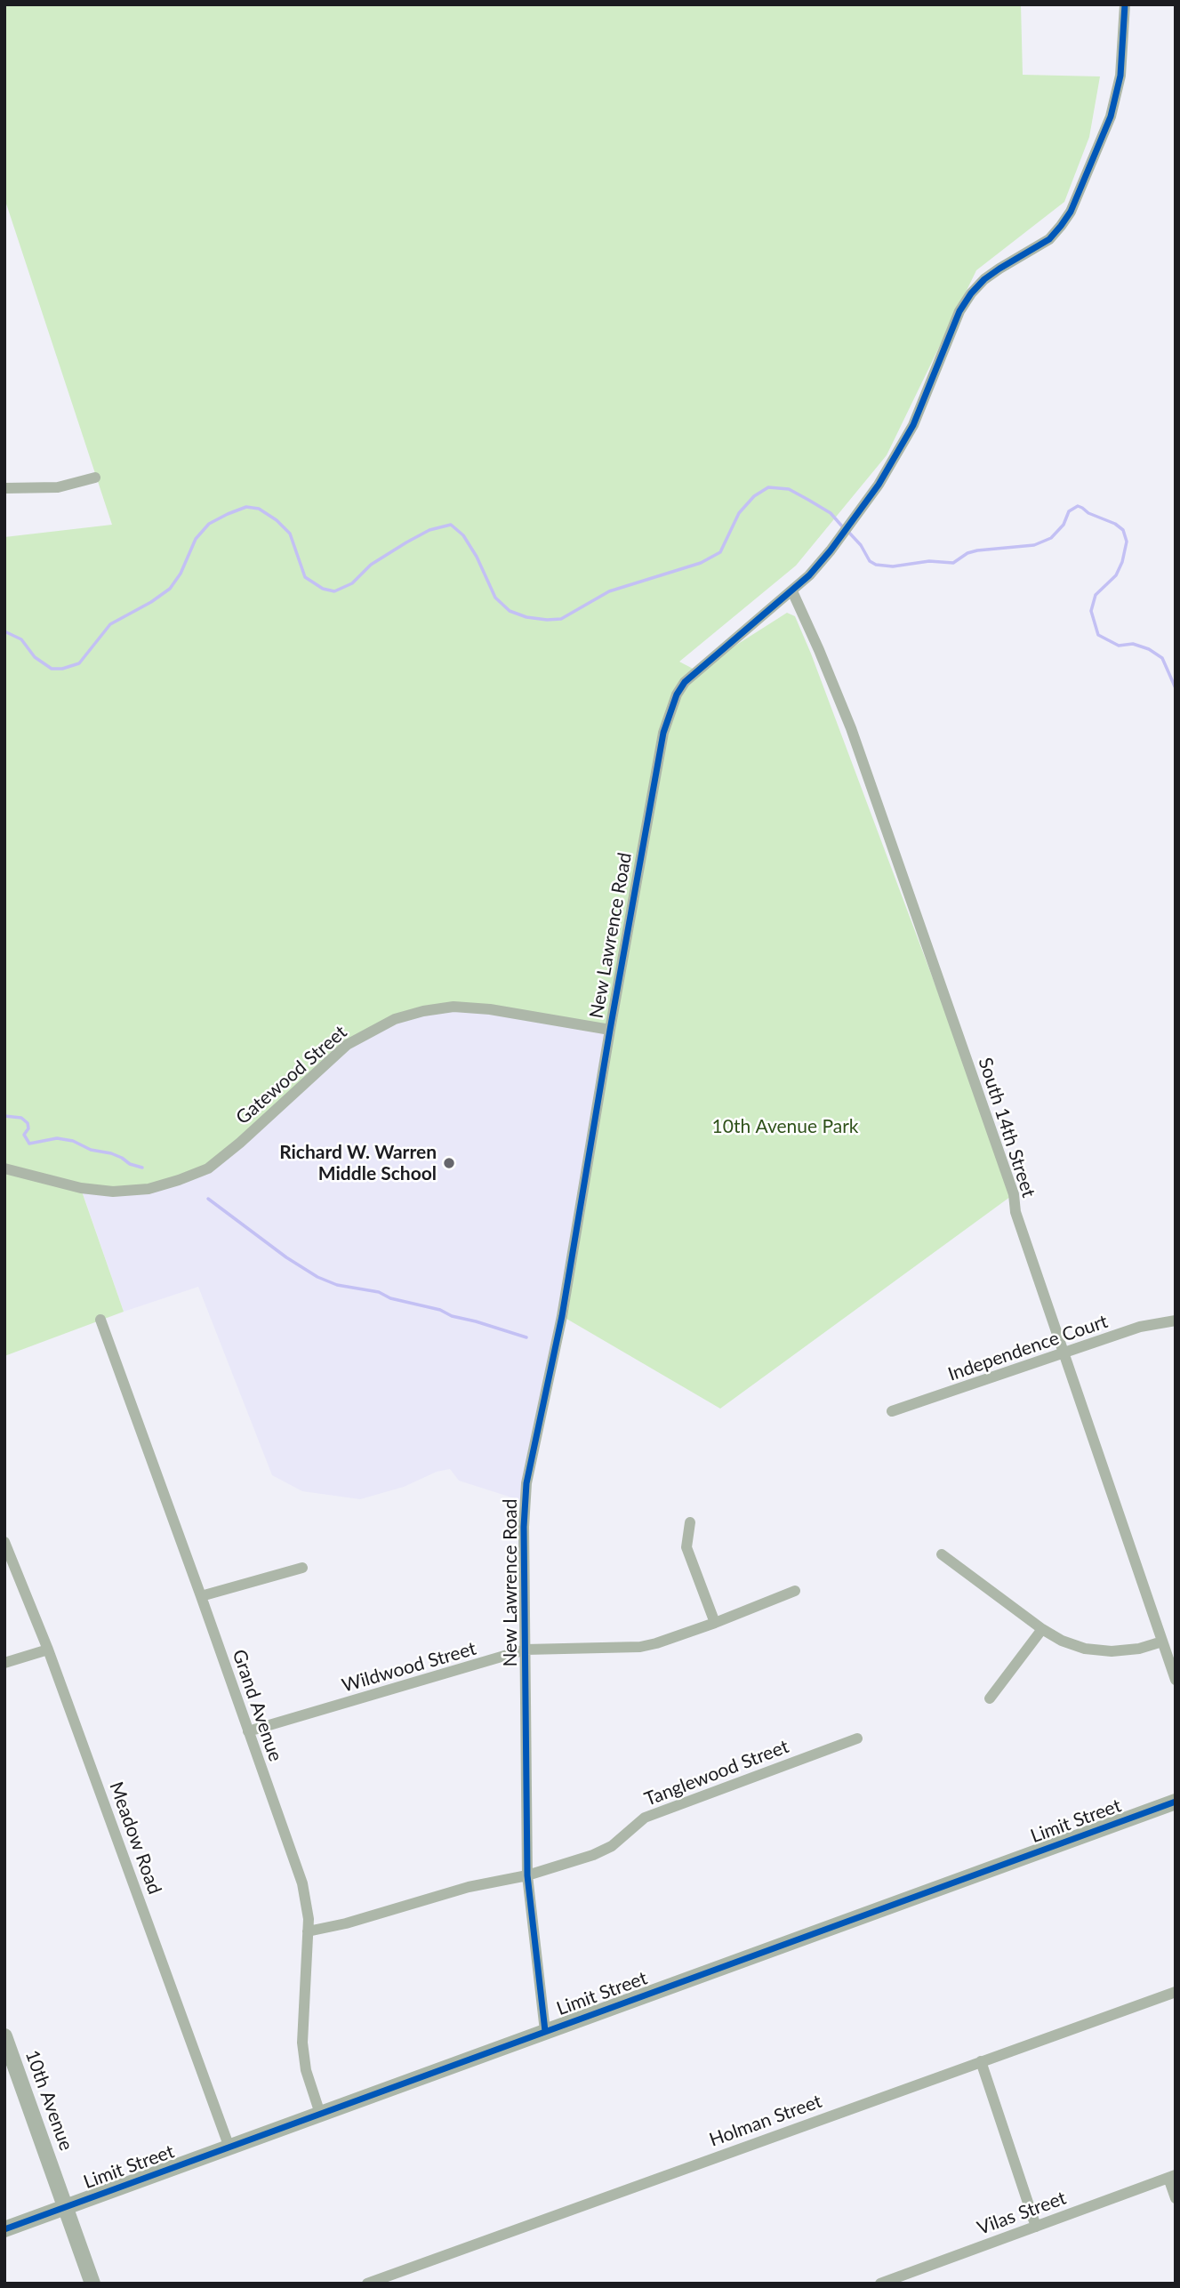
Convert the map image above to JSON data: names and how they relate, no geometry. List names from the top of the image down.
{
  "streets": {
    "street": [
      "New Lawrence Road",
      "Gatewood Street",
      "South 14th Street",
      "Independence Court",
      "Wildwood Street",
      "Grand Avenue",
      "Tanglewood Street",
      "Limit Street",
      "Meadow Road",
      "10th Avenue",
      "Holman Street",
      "Vilas Street"
    ]
  },
  "crossings": [
    ["New Lawrence Road", "Gatewood Street"],
    ["New Lawrence Road", "South 14th Street"],
    ["New Lawrence Road", "Wildwood Street"],
    ["New Lawrence Road", "Tanglewood Street"],
    ["New Lawrence Road", "Limit Street"],
    ["South 14th Street", "Independence Court"],
    ["Wildwood Street", "Grand Avenue"],
    ["Grand Avenue", "Tanglewood Street"],
    ["Grand Avenue", "Limit Street"],
    ["Limit Street", "Meadow Road"],
    ["Limit Street", "10th Avenue"]
  ],
  "parks": ["10th Avenue Park"],
  "places": ["Richard W. Warren Middle School"]
}
